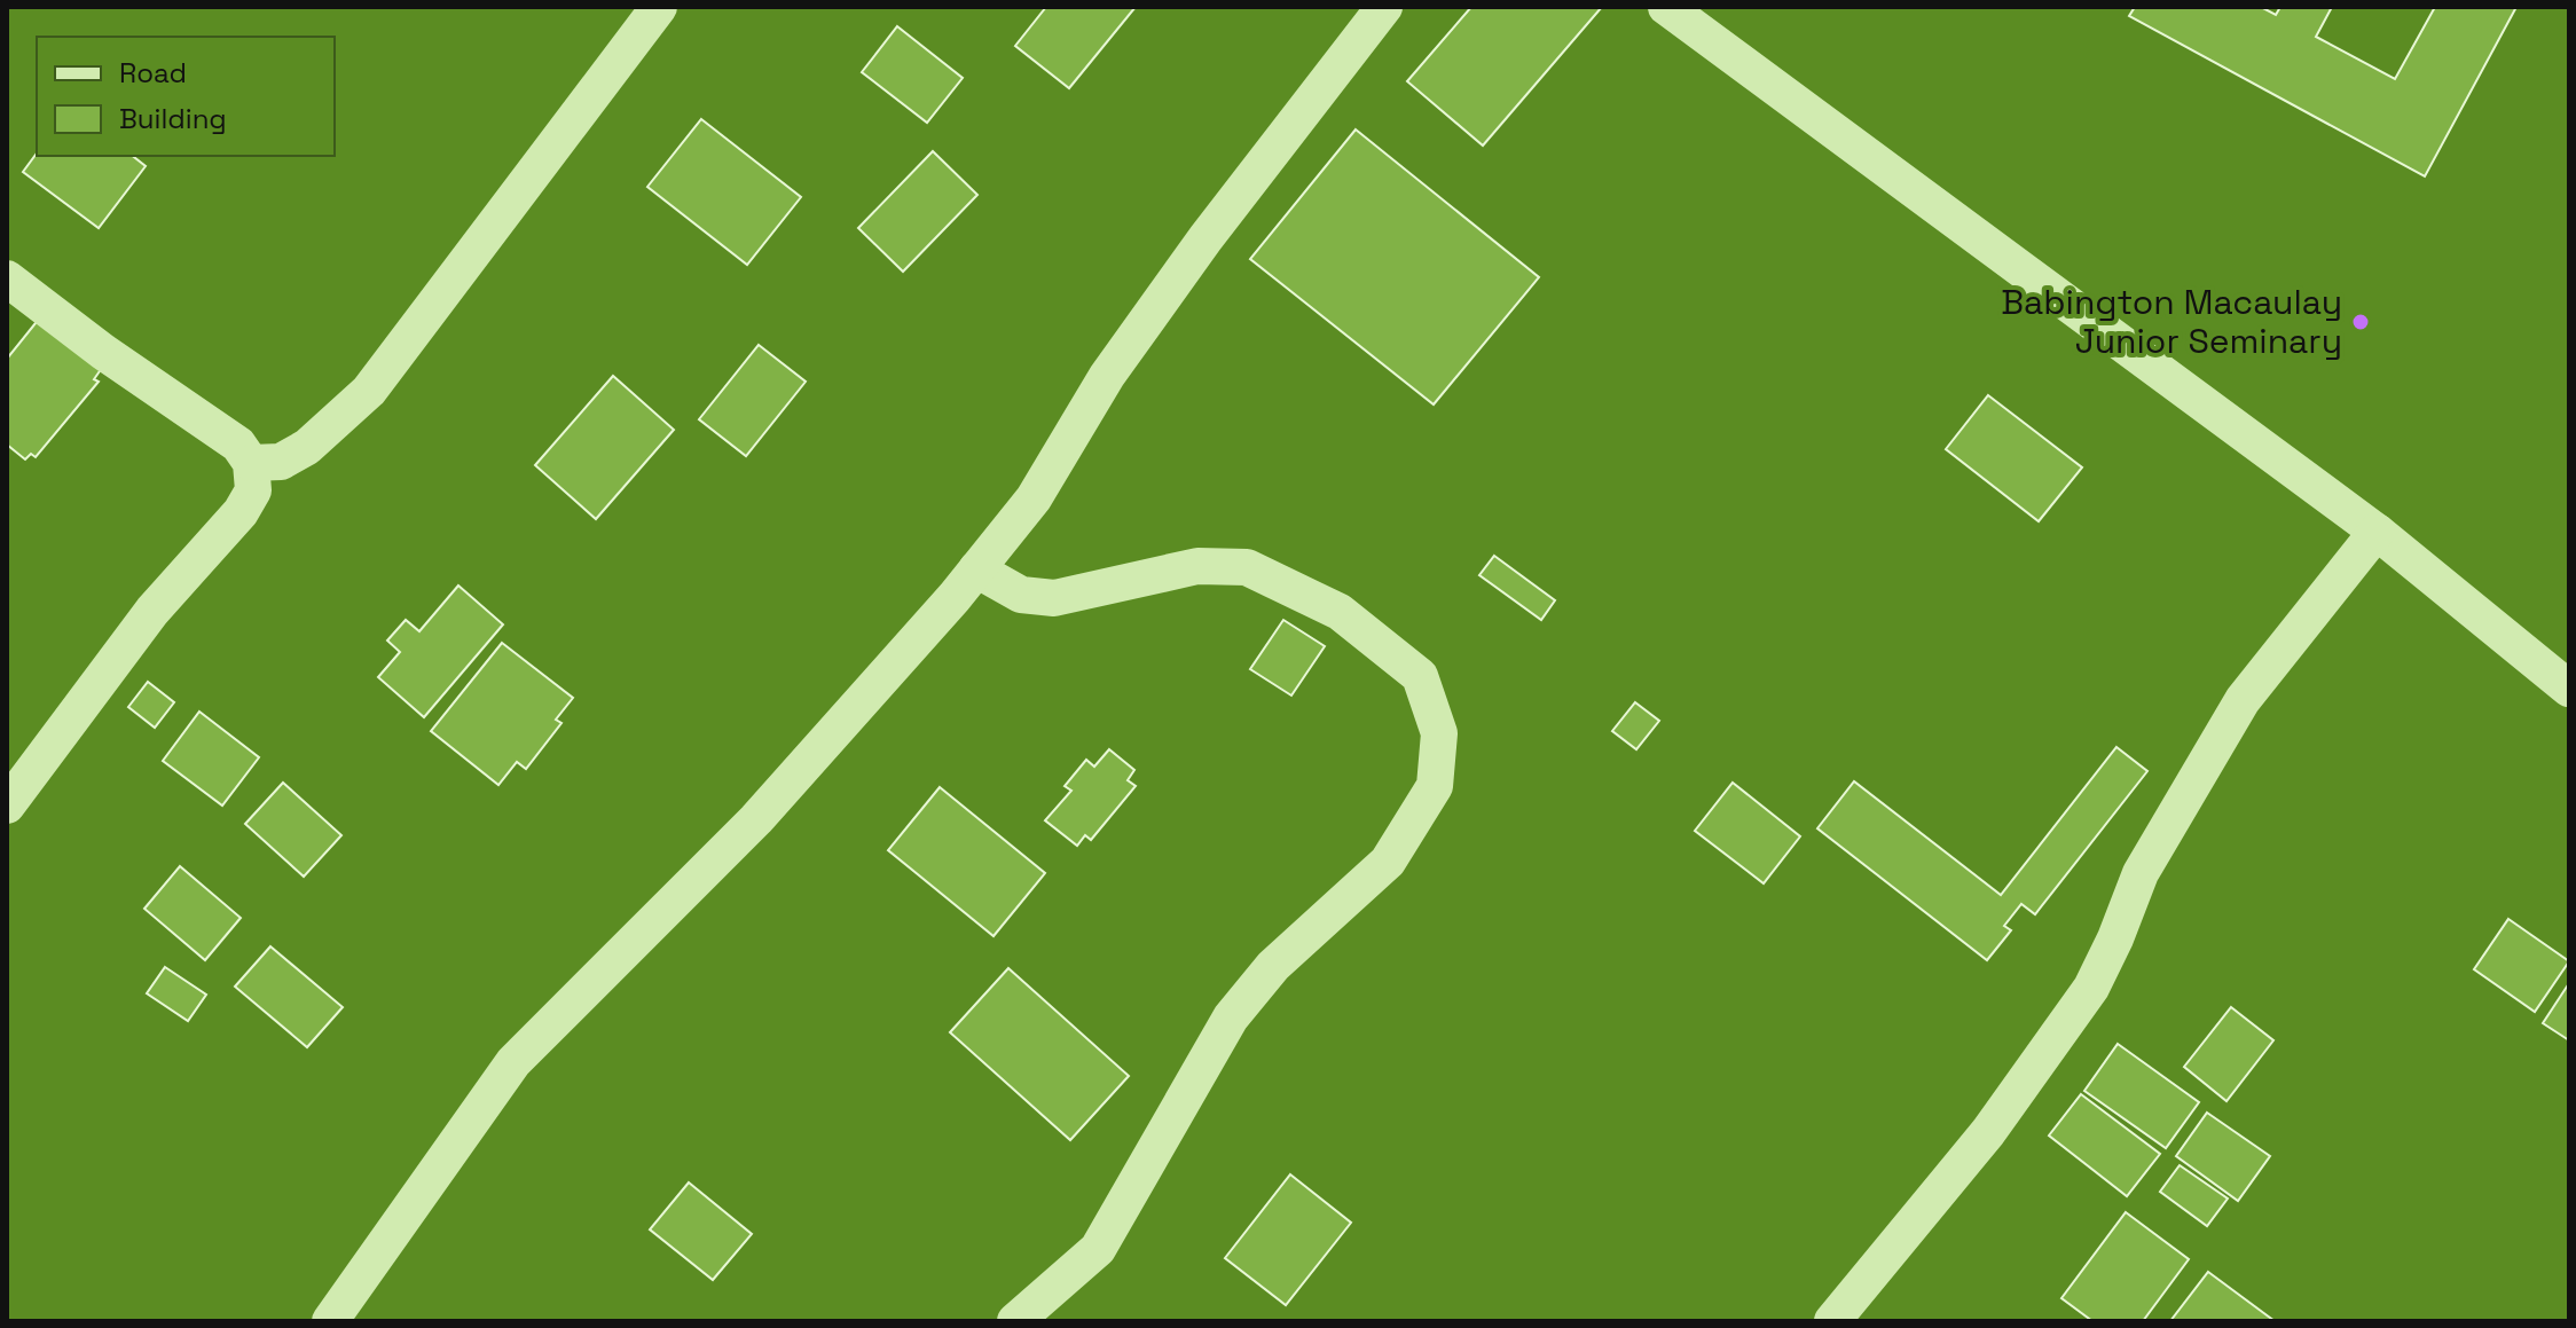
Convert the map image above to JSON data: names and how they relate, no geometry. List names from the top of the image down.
{
  "places": ["Babington Macaulay Junior Seminary"],
  "legend": ["Road", "Building"]
}
